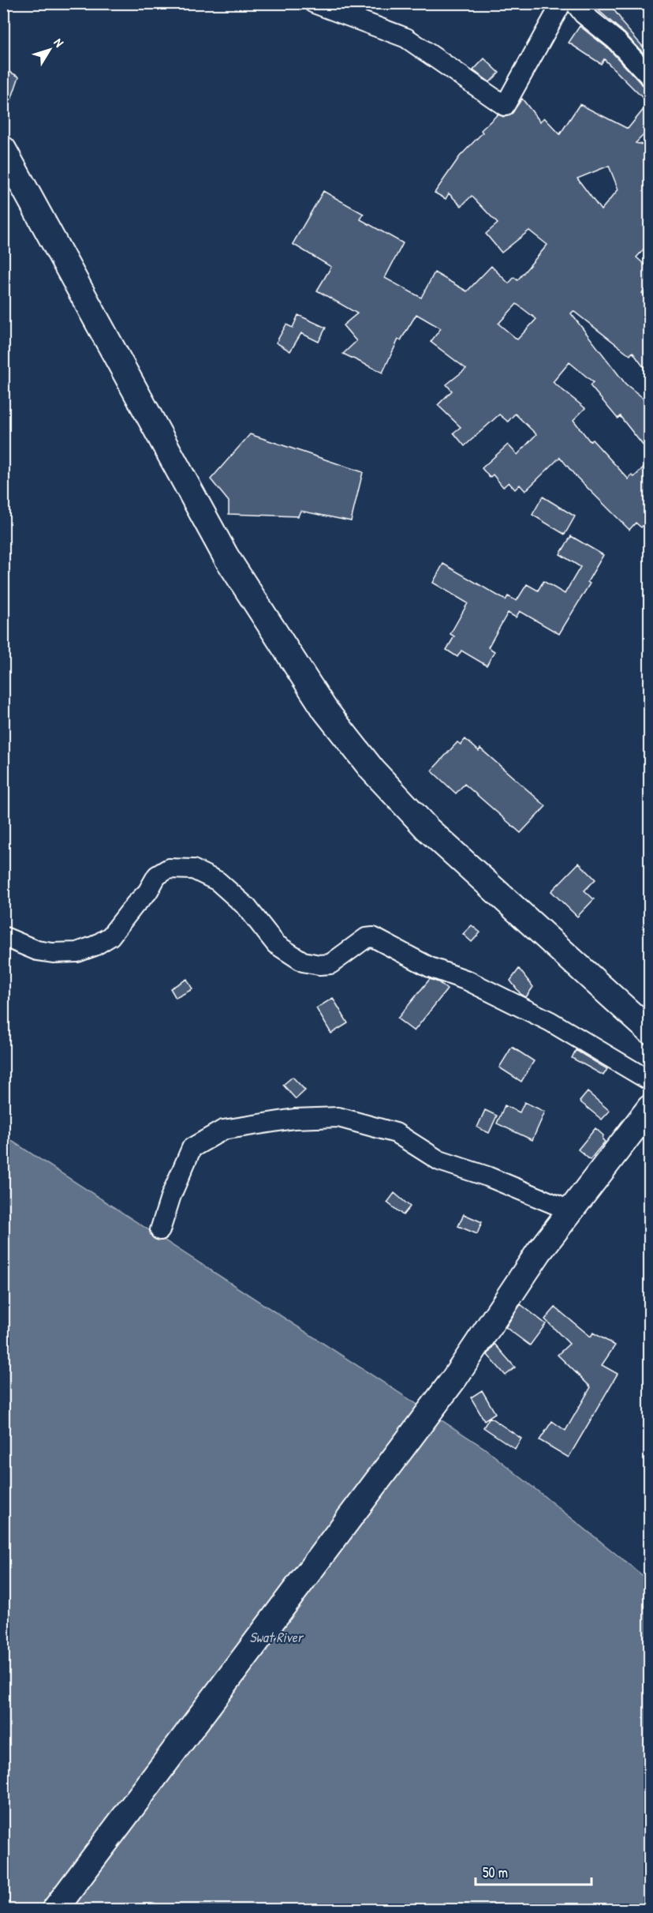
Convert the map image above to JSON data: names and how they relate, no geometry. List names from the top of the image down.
{
  "water": ["Swat River"],
  "scale_bar": "50 m",
  "north": "top right"
}
